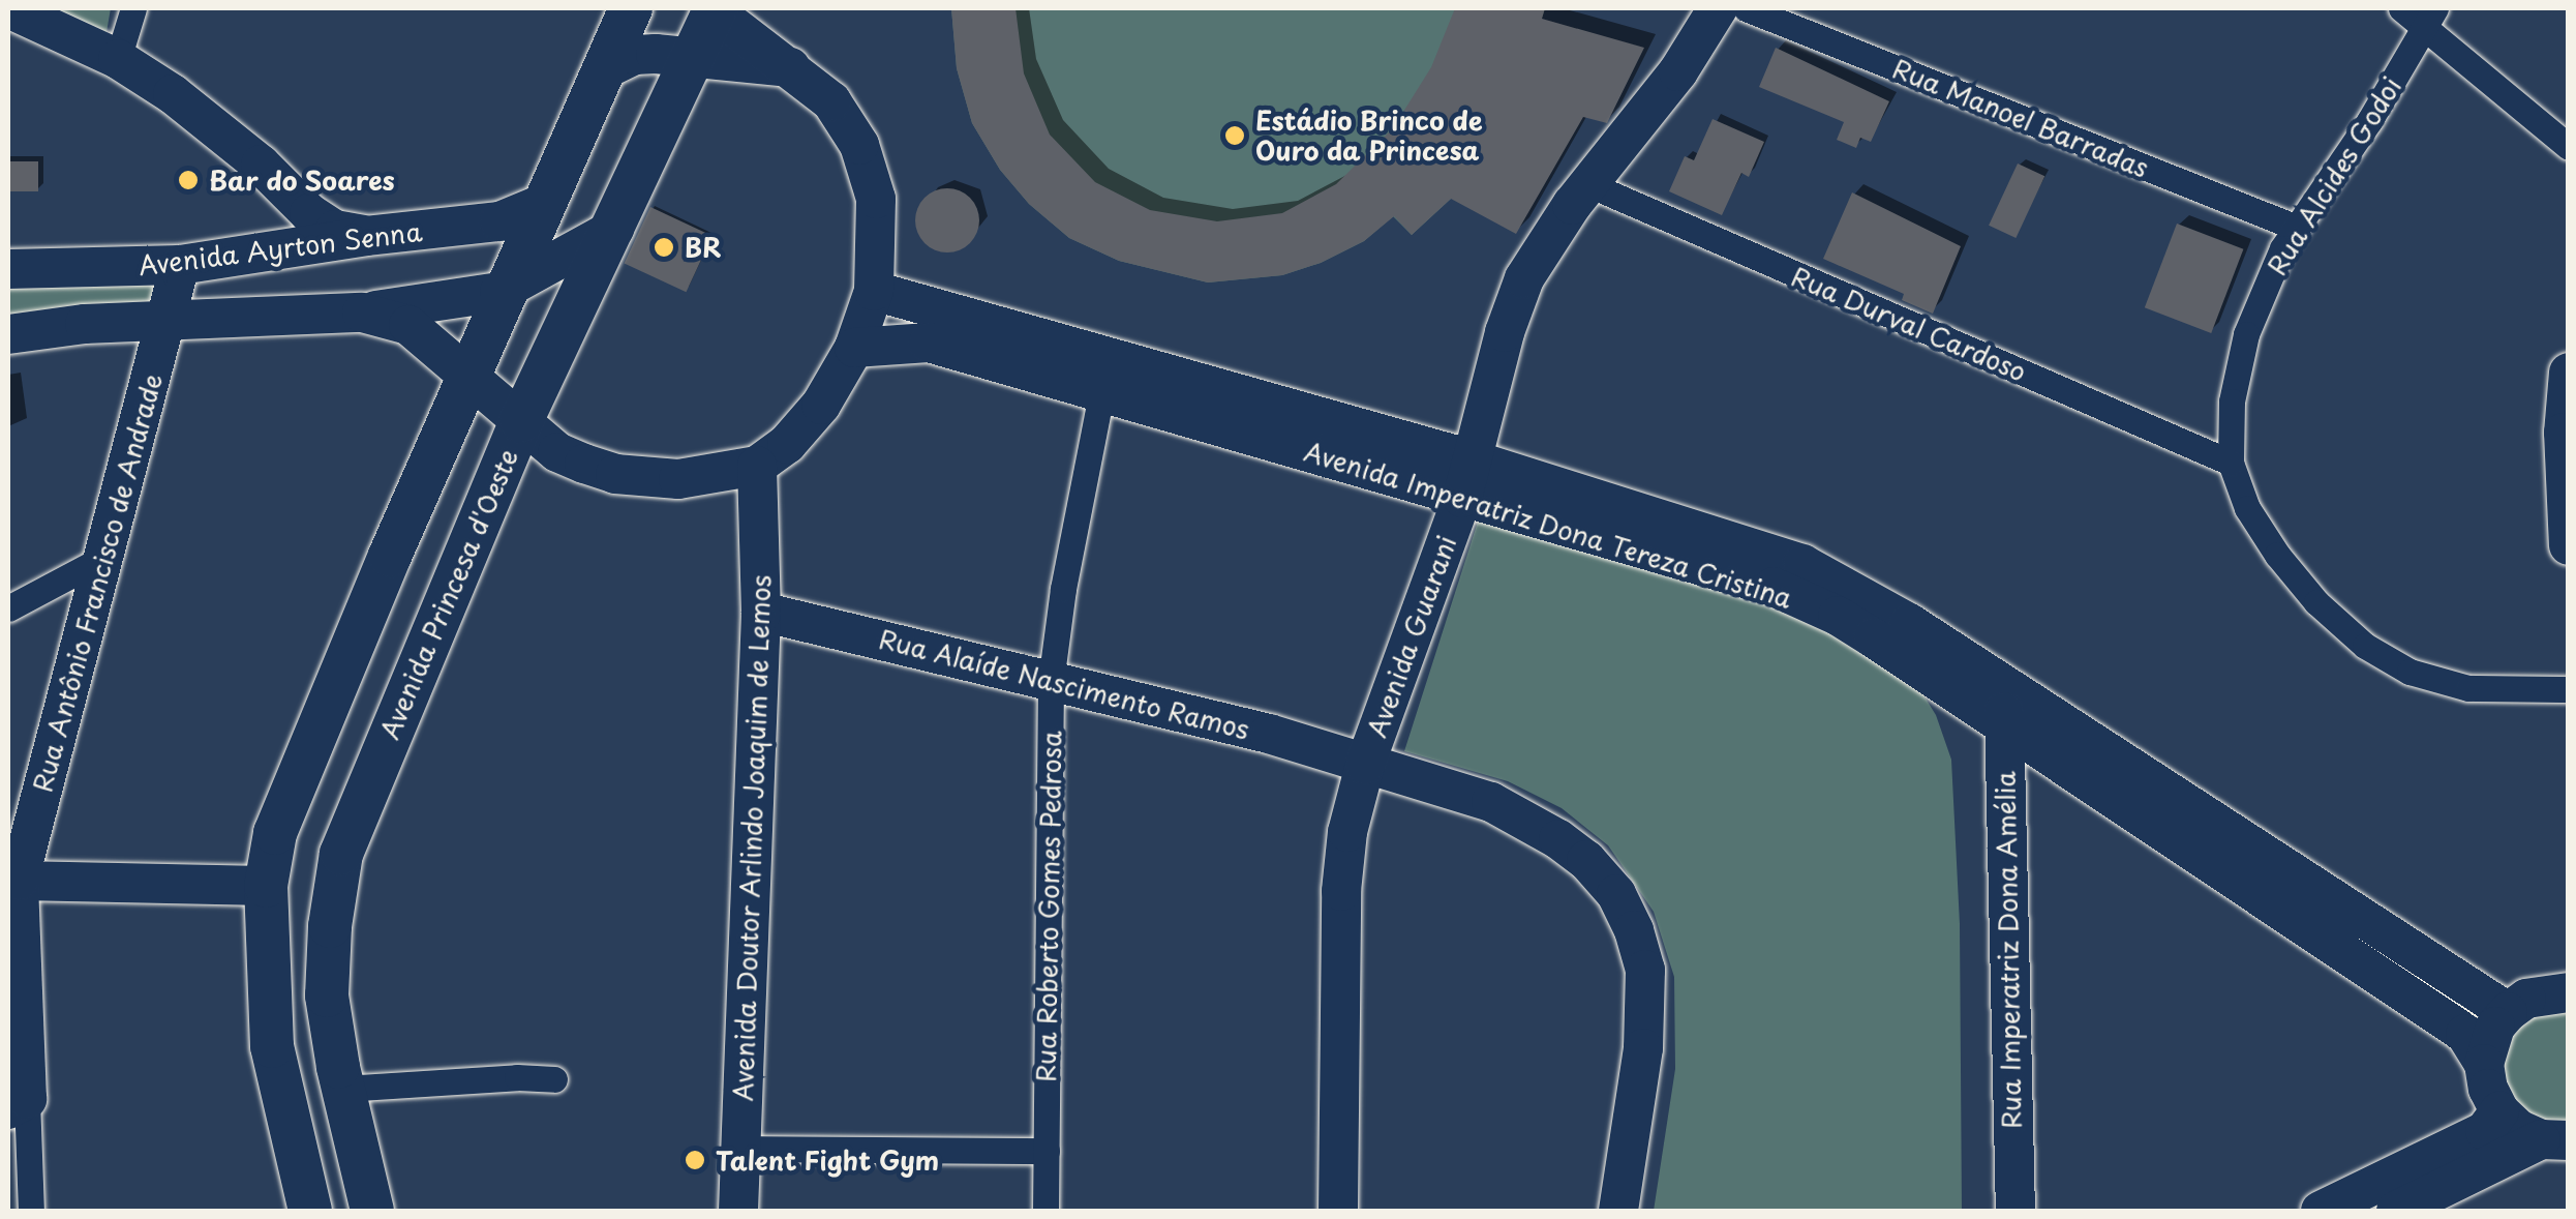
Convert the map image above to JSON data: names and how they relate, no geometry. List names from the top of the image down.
{
  "streets": {
    "main road": [
      "Avenida Ayrton Senna",
      "Avenida Imperatriz Dona Tereza Cristina",
      "Rua Antônio Francisco de Andrade",
      "Avenida Princesa d'Oeste",
      "Avenida Guarani",
      "Rua Alaíde Nascimento Ramos",
      "Avenida Doutor Arlindo Joaquim de Lemos",
      "Rua Imperatriz Dona Amélia"
    ],
    "street": [
      "Rua Manoel Barradas",
      "Rua Alcides Godoi",
      "Rua Durval Cardoso",
      "Rua Roberto Gomes Pedrosa"
    ]
  },
  "crossings": [
    ["Rua Manoel Barradas", "Rua Alcides Godoi"],
    ["Rua Alcides Godoi", "Rua Durval Cardoso"],
    ["Avenida Ayrton Senna", "Rua Antônio Francisco de Andrade"],
    ["Rua Durval Cardoso", "Avenida Guarani"],
    ["Avenida Imperatriz Dona Tereza Cristina", "Avenida Guarani"],
    ["Avenida Imperatriz Dona Tereza Cristina", "Rua Roberto Gomes Pedrosa"],
    ["Avenida Imperatriz Dona Tereza Cristina", "Rua Imperatriz Dona Amélia"],
    ["Avenida Guarani", "Rua Alaíde Nascimento Ramos"],
    ["Rua Alaíde Nascimento Ramos", "Avenida Doutor Arlindo Joaquim de Lemos"],
    ["Rua Alaíde Nascimento Ramos", "Rua Roberto Gomes Pedrosa"]
  ],
  "places": [
    "Estádio Brinco de Ouro da Princesa",
    "Bar do Soares",
    "BR",
    "Talent Fight Gym"
  ]
}
